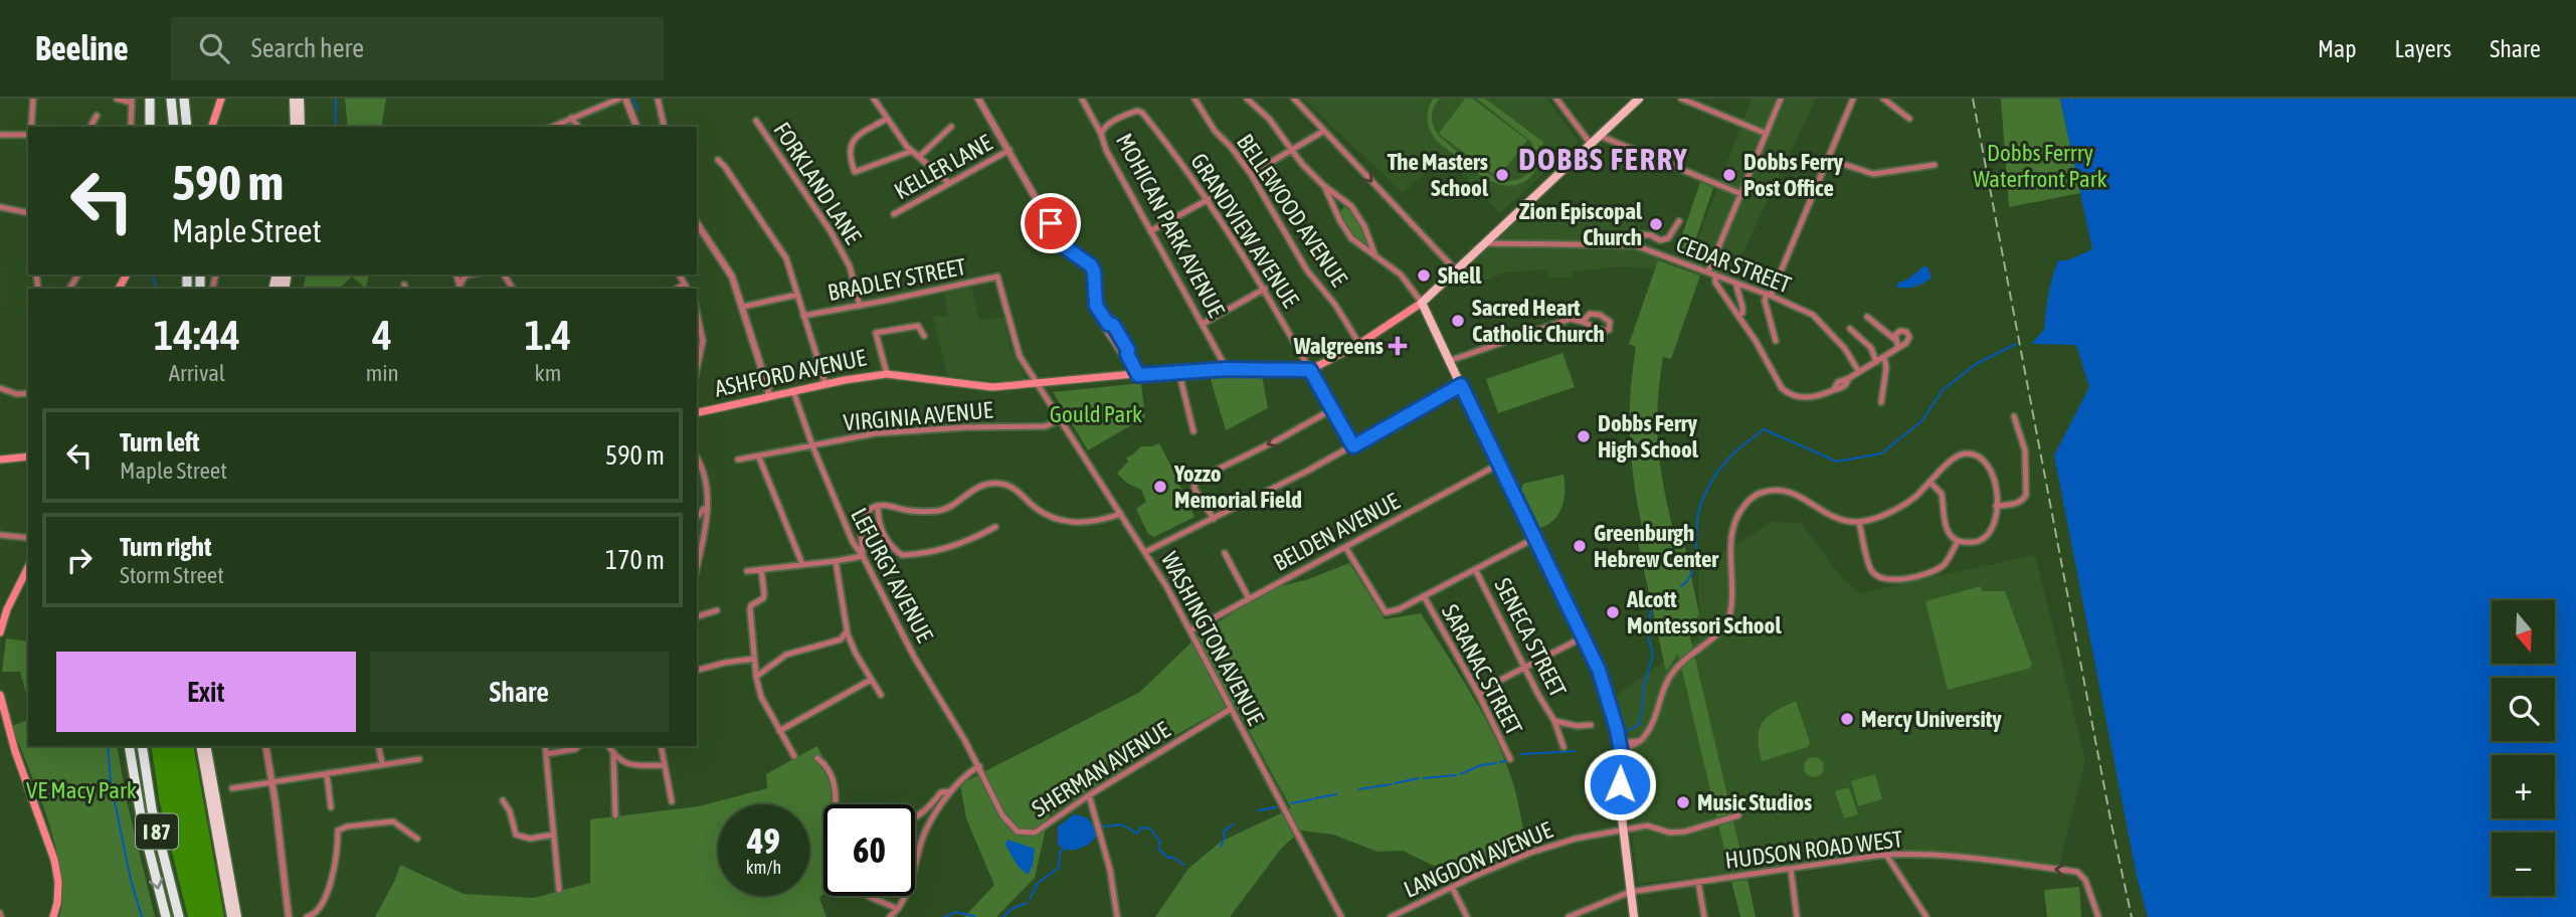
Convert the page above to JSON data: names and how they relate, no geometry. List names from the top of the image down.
{
  "streets": {
    "highway": ["I 87"],
    "main road": ["ASHFORD AVENUE"],
    "street": [
      "KELLER LANE",
      "FORKLAND LANE",
      "BELLEWOOD AVENUE",
      "MOHICAN PARK AVENUE",
      "GRANDVIEW AVENUE",
      "CEDAR STREET",
      "BRADLEY STREET",
      "VIRGINIA AVENUE",
      "BELDEN AVENUE",
      "LEFURGY AVENUE",
      "SENECA STREET",
      "WASHINGTON AVENUE",
      "SARANAC STREET",
      "SHERMAN AVENUE",
      "HUDSON ROAD WEST",
      "LANGDON AVENUE"
    ]
  },
  "crossings": [
    ["FORKLAND LANE", "BRADLEY STREET"],
    ["BELLEWOOD AVENUE", "ASHFORD AVENUE"],
    ["MOHICAN PARK AVENUE", "GRANDVIEW AVENUE"],
    ["MOHICAN PARK AVENUE", "ASHFORD AVENUE"],
    ["GRANDVIEW AVENUE", "ASHFORD AVENUE"],
    ["BRADLEY STREET", "WASHINGTON AVENUE"],
    ["ASHFORD AVENUE", "LEFURGY AVENUE"],
    ["ASHFORD AVENUE", "WASHINGTON AVENUE"],
    ["VIRGINIA AVENUE", "LEFURGY AVENUE"],
    ["VIRGINIA AVENUE", "WASHINGTON AVENUE"],
    ["BELDEN AVENUE", "WASHINGTON AVENUE"],
    ["LEFURGY AVENUE", "SHERMAN AVENUE"],
    ["WASHINGTON AVENUE", "SHERMAN AVENUE"]
  ],
  "one_way": ["HUDSON ROAD WEST"],
  "districts": ["DOBBS FERRY"],
  "parks": ["Dobbs Ferrry Waterfront Park", "Gould Park", "VE Macy Park"],
  "places": {
    "other": [
      "The Masters School",
      "Dobbs Ferry Post Office",
      "Zion Episcopal Church",
      "Shell",
      "Sacred Heart Catholic Church",
      "Dobbs Ferry High School",
      "Yozzo Memorial Field",
      "Greenburgh Hebrew Center",
      "Alcott Montessori School",
      "Mercy University",
      "Music Studios"
    ],
    "health": ["Walgreens"]
  },
  "north": "bottom",
  "page": {
    "header": "Beeline",
    "search": "Search here",
    "nav": ["Map", "Layers", "Share"],
    "turn": ["590 m", "Maple Street"],
    "eta": [
      "14:44",
      "Arrival",
      "4",
      "min",
      "1.4",
      "km"
    ],
    "list": [
      {
        "name": "Turn left",
        "note": "Maple Street",
        "value": "590 m"
      },
      {
        "name": "Turn right",
        "note": "Storm Street",
        "value": "170 m"
      }
    ],
    "map_buttons": ["+", "−"],
    "buttons": ["Exit", "Share"],
    "speed": "49 km/h",
    "limit": "60"
  }
}
